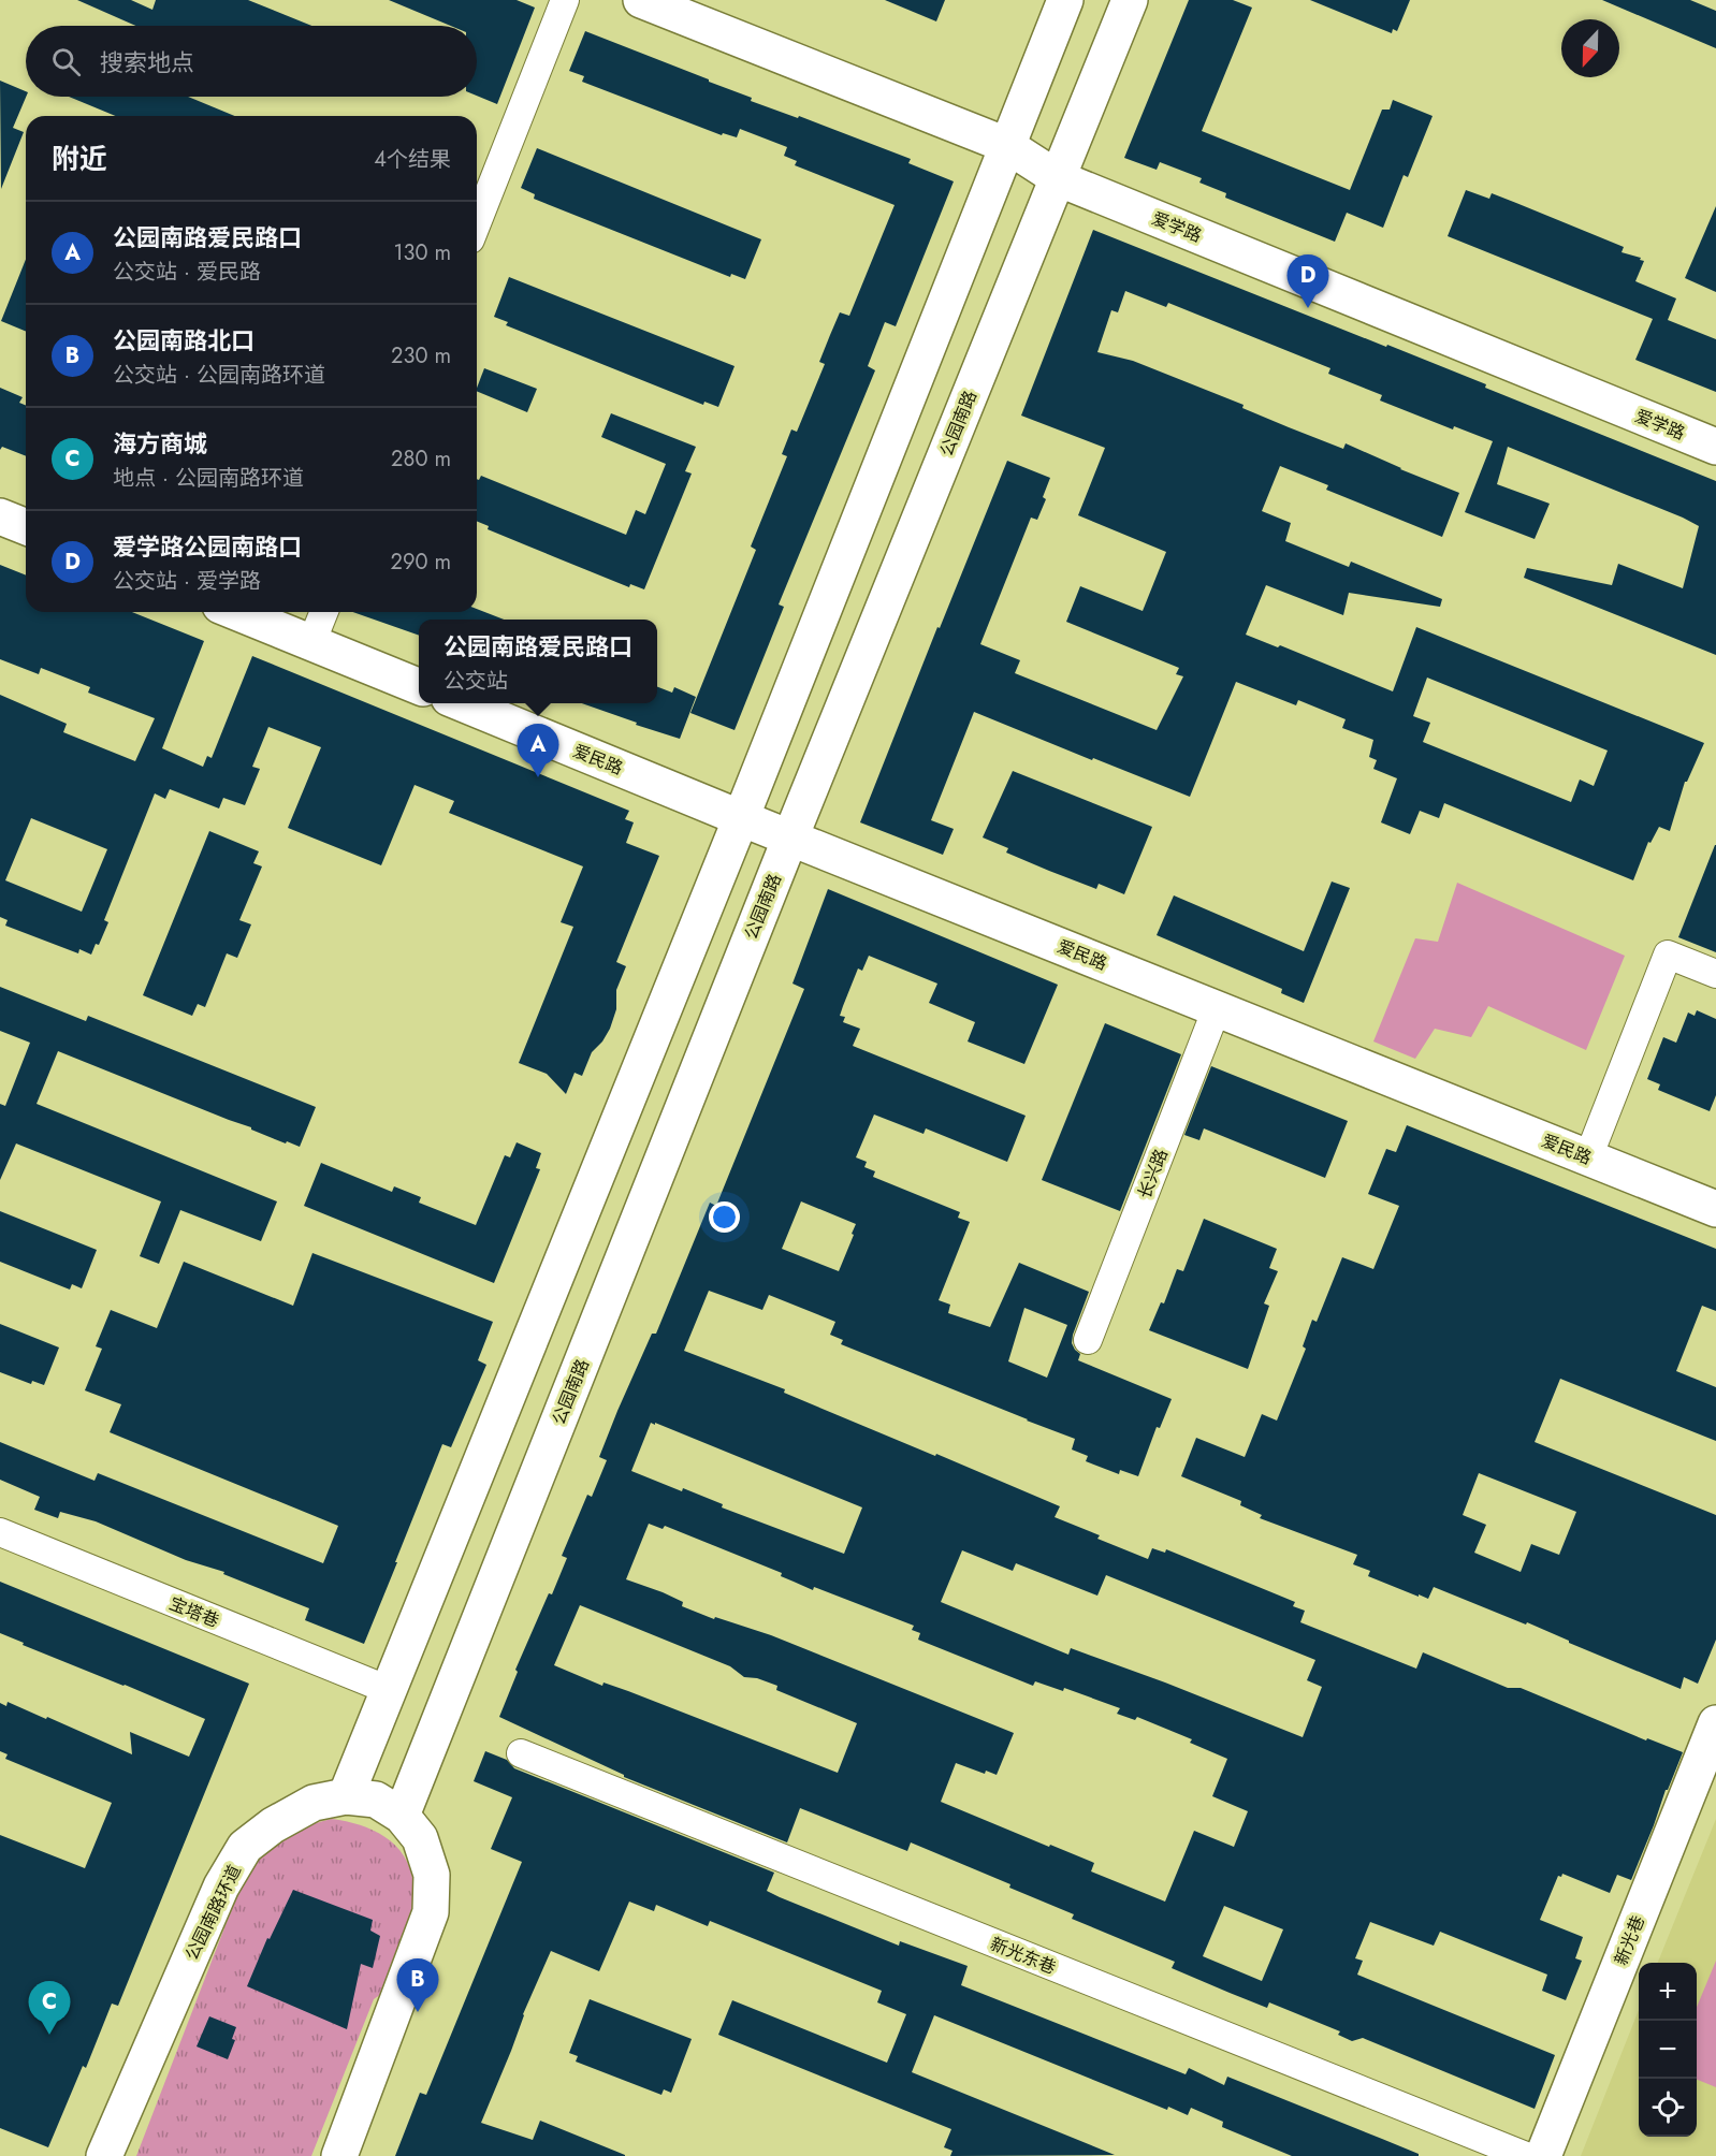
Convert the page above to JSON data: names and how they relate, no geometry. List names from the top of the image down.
{
  "streets": {
    "main road": [
      "爱学路",
      "公园南路",
      "爱民路",
      "公园南路环道",
      "新光巷"
    ],
    "street": ["长兴路", "宝塔巷", "新光东巷"]
  },
  "crossings": [
    ["爱学路", "公园南路"],
    ["公园南路", "爱民路"],
    ["公园南路", "公园南路环道"],
    ["爱民路", "长兴路"]
  ],
  "north": "bottom",
  "page": {
    "search": "搜索地点",
    "heading": ["附近", "4个结果"],
    "list": [
      {
        "mark": "A",
        "name": "公园南路爱民路口",
        "note": "公交站 · 爱民路",
        "value": "130 m"
      },
      {
        "mark": "B",
        "name": "公园南路北口",
        "note": "公交站 · 公园南路环道",
        "value": "230 m"
      },
      {
        "mark": "C",
        "name": "海方商城",
        "note": "地点 · 公园南路环道",
        "value": "280 m"
      },
      {
        "mark": "D",
        "name": "爱学路公园南路口",
        "note": "公交站 · 爱学路",
        "value": "290 m"
      }
    ],
    "pins": [
      "D",
      "A",
      "B",
      "C"
    ],
    "popup": ["公园南路爱民路口", "公交站"],
    "map_buttons": ["+", "−"]
  }
}
